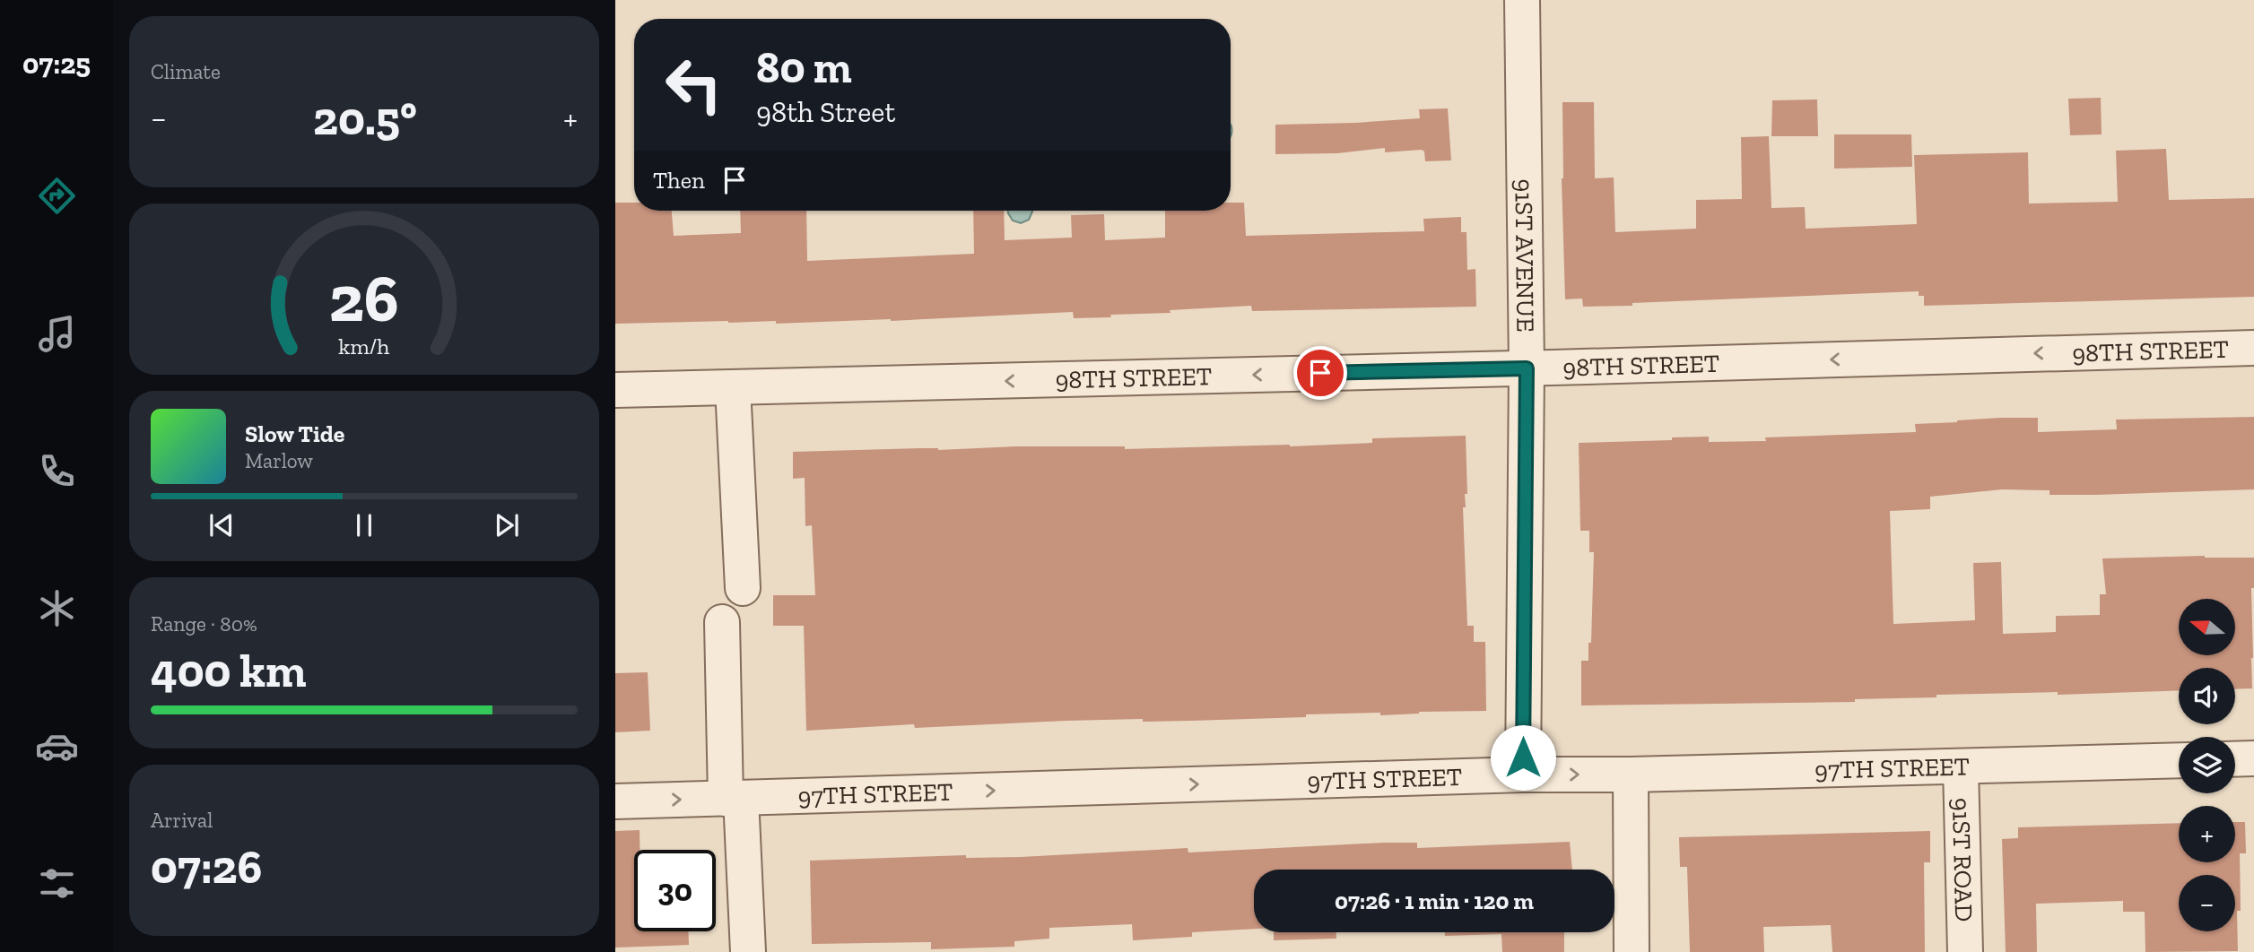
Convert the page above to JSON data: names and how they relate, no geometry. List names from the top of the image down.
{
  "streets": {
    "street": [
      "91ST AVENUE",
      "98TH STREET",
      "97TH STREET",
      "91ST ROAD"
    ]
  },
  "crossings": [
    ["91ST AVENUE", "98TH STREET"],
    ["91ST AVENUE", "97TH STREET"],
    ["97TH STREET", "91ST ROAD"]
  ],
  "one_way": ["98TH STREET", "97TH STREET"],
  "north": "left",
  "page": {
    "tabs": "07:25",
    "tile": [
      "Climate",
      ["Range · 80%", "400 km"],
      ["Arrival", "07:26"]
    ],
    "turn": ["80 m", "98th Street"],
    "heat": ["−", "20.5°", "+"],
    "then": "Then",
    "song": ["Slow Tide", "Marlow"],
    "map_buttons": ["+", "−"],
    "limit": "30",
    "trip": "07:26 · 1 min · 120 m",
    "gauge": ["26", "km/h"]
  }
}
